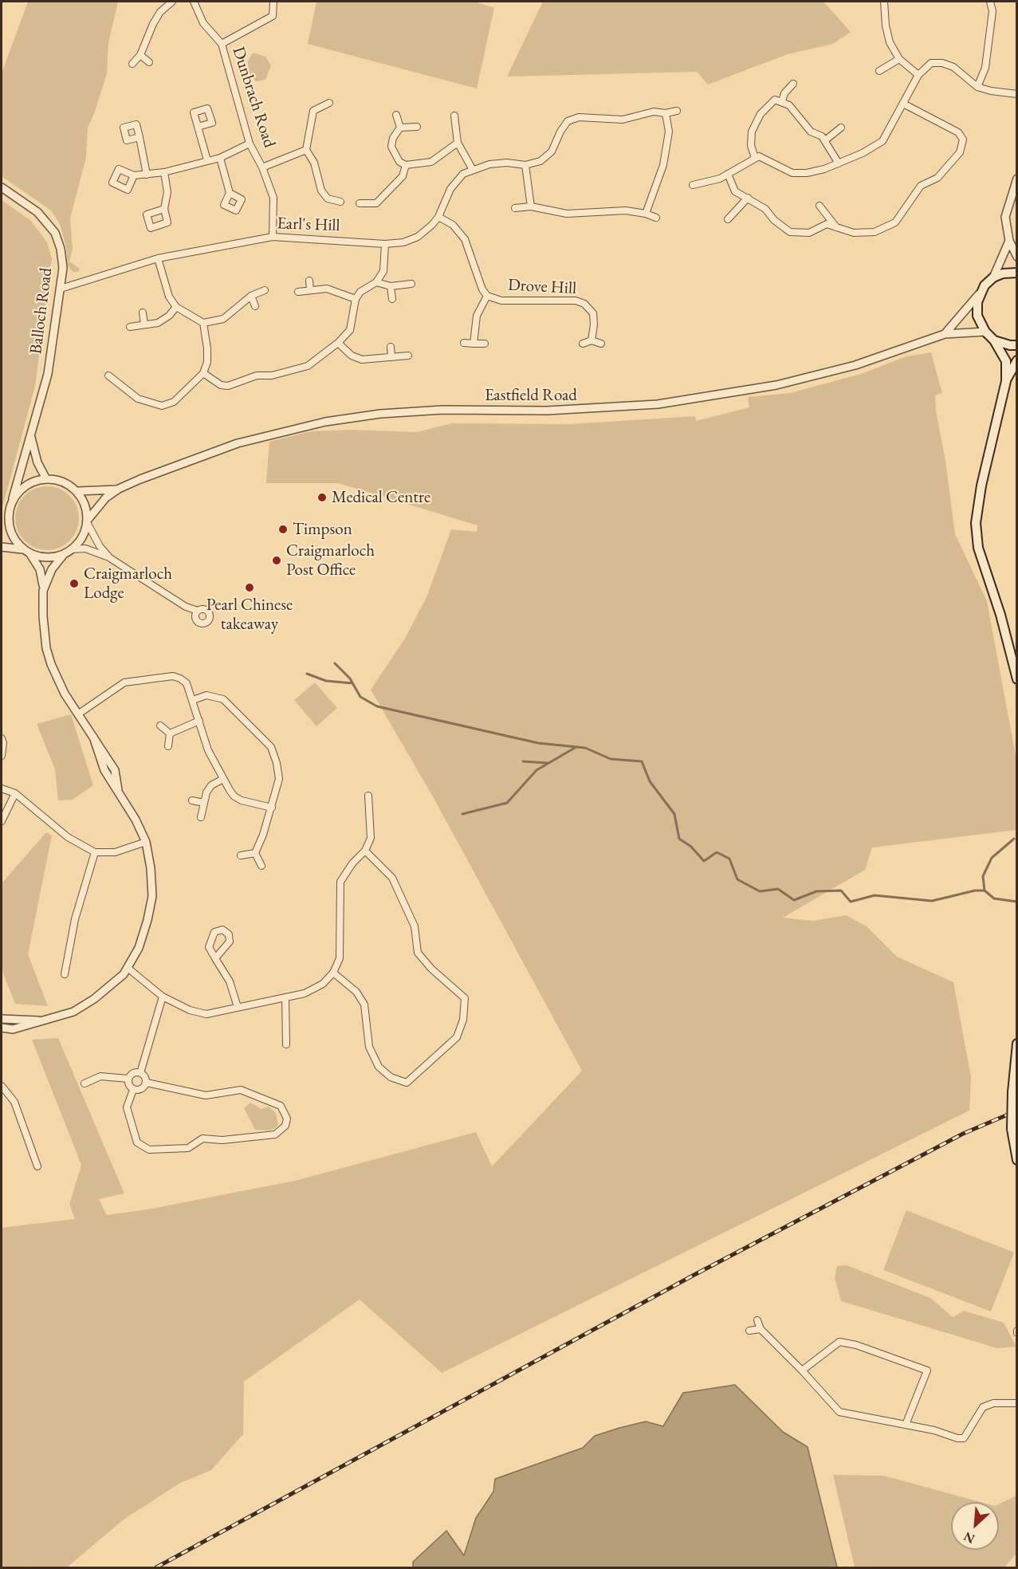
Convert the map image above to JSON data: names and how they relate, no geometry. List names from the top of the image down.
{
  "streets": {
    "street": [
      "Dunbrach Road",
      "Earl's Hill",
      "Drove Hill",
      "Balloch Road",
      "Eastfield Road"
    ]
  },
  "crossings": [
    ["Dunbrach Road", "Earl's Hill"],
    ["Earl's Hill", "Drove Hill"],
    ["Earl's Hill", "Balloch Road"],
    ["Balloch Road", "Eastfield Road"]
  ],
  "places": [
    "Medical Centre",
    "Timpson",
    "Craigmarloch Post Office",
    "Craigmarloch Lodge",
    "Pearl Chinese takeaway"
  ],
  "north": "bottom left"
}
